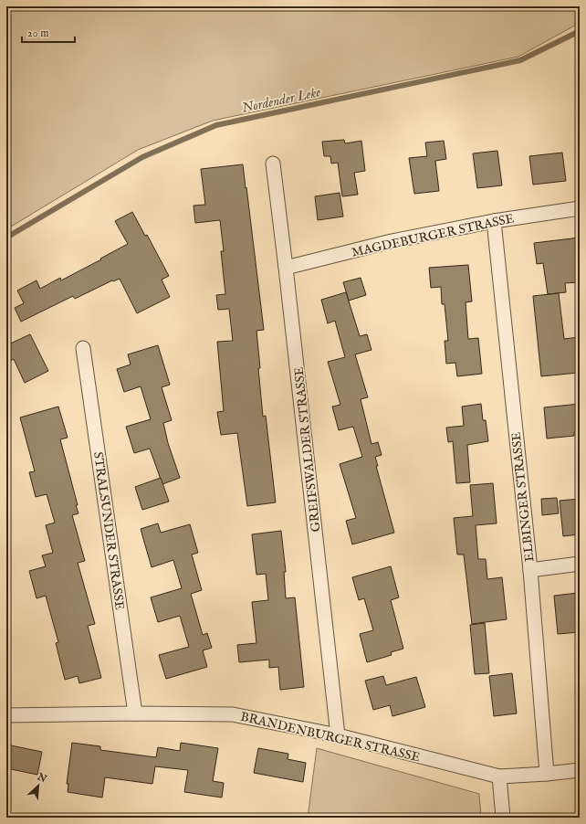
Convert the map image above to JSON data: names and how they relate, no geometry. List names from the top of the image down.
{
  "streets": {
    "street": [
      "MAGDEBURGER STRASSE",
      "GREIFSWALDER STRASSE",
      "ELBINGER STRASSE",
      "STRALSUNDER STRASSE",
      "BRANDENBURGER STRASSE"
    ]
  },
  "crossings": [
    ["MAGDEBURGER STRASSE", "GREIFSWALDER STRASSE"],
    ["MAGDEBURGER STRASSE", "ELBINGER STRASSE"],
    ["GREIFSWALDER STRASSE", "BRANDENBURGER STRASSE"],
    ["ELBINGER STRASSE", "BRANDENBURGER STRASSE"],
    ["STRALSUNDER STRASSE", "BRANDENBURGER STRASSE"]
  ],
  "water": ["Nordender Leke"],
  "scale_bar": "20 m",
  "north": "top right"
}
